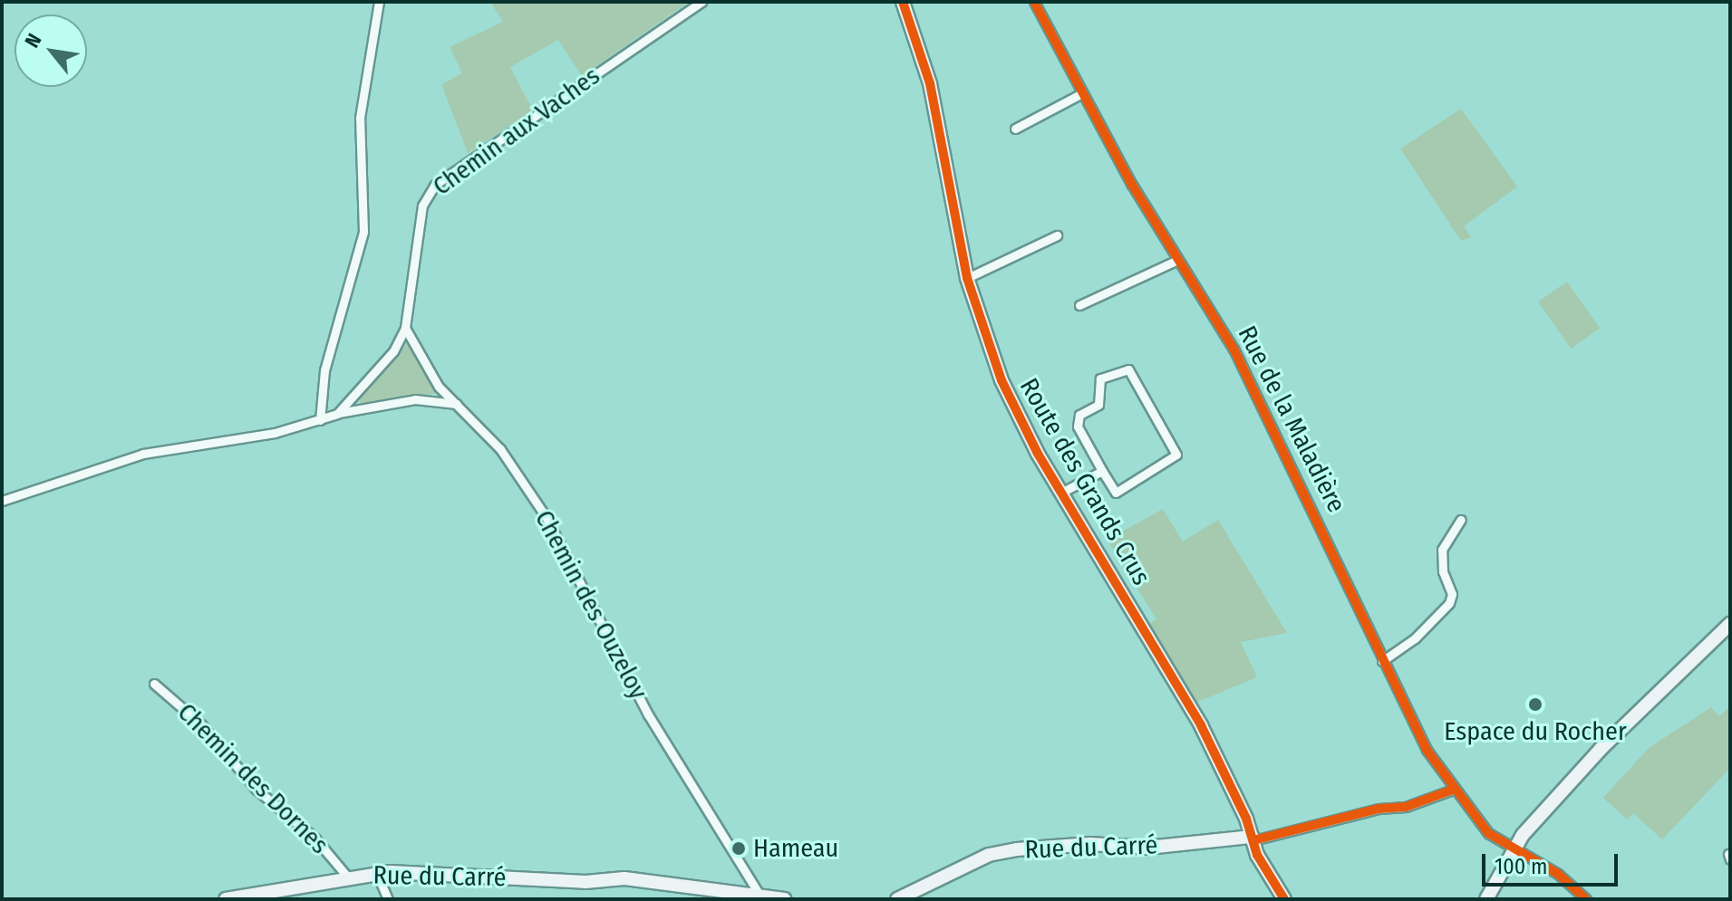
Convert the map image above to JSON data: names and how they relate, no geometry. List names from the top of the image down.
{
  "streets": {
    "main road": ["Route des Grands Crus", "Rue du Carré"],
    "street": [
      "Chemin aux Vaches",
      "Rue de la Maladière",
      "Chemin des Ouzeloy",
      "Chemin des Dornes"
    ]
  },
  "crossings": [
    ["Chemin aux Vaches", "Chemin des Ouzeloy"],
    ["Route des Grands Crus", "Rue du Carré"],
    ["Chemin des Ouzeloy", "Rue du Carré"],
    ["Chemin des Dornes", "Rue du Carré"]
  ],
  "places": ["Espace du Rocher", "Hameau"],
  "scale_bar": "100 m",
  "north": "top left"
}
